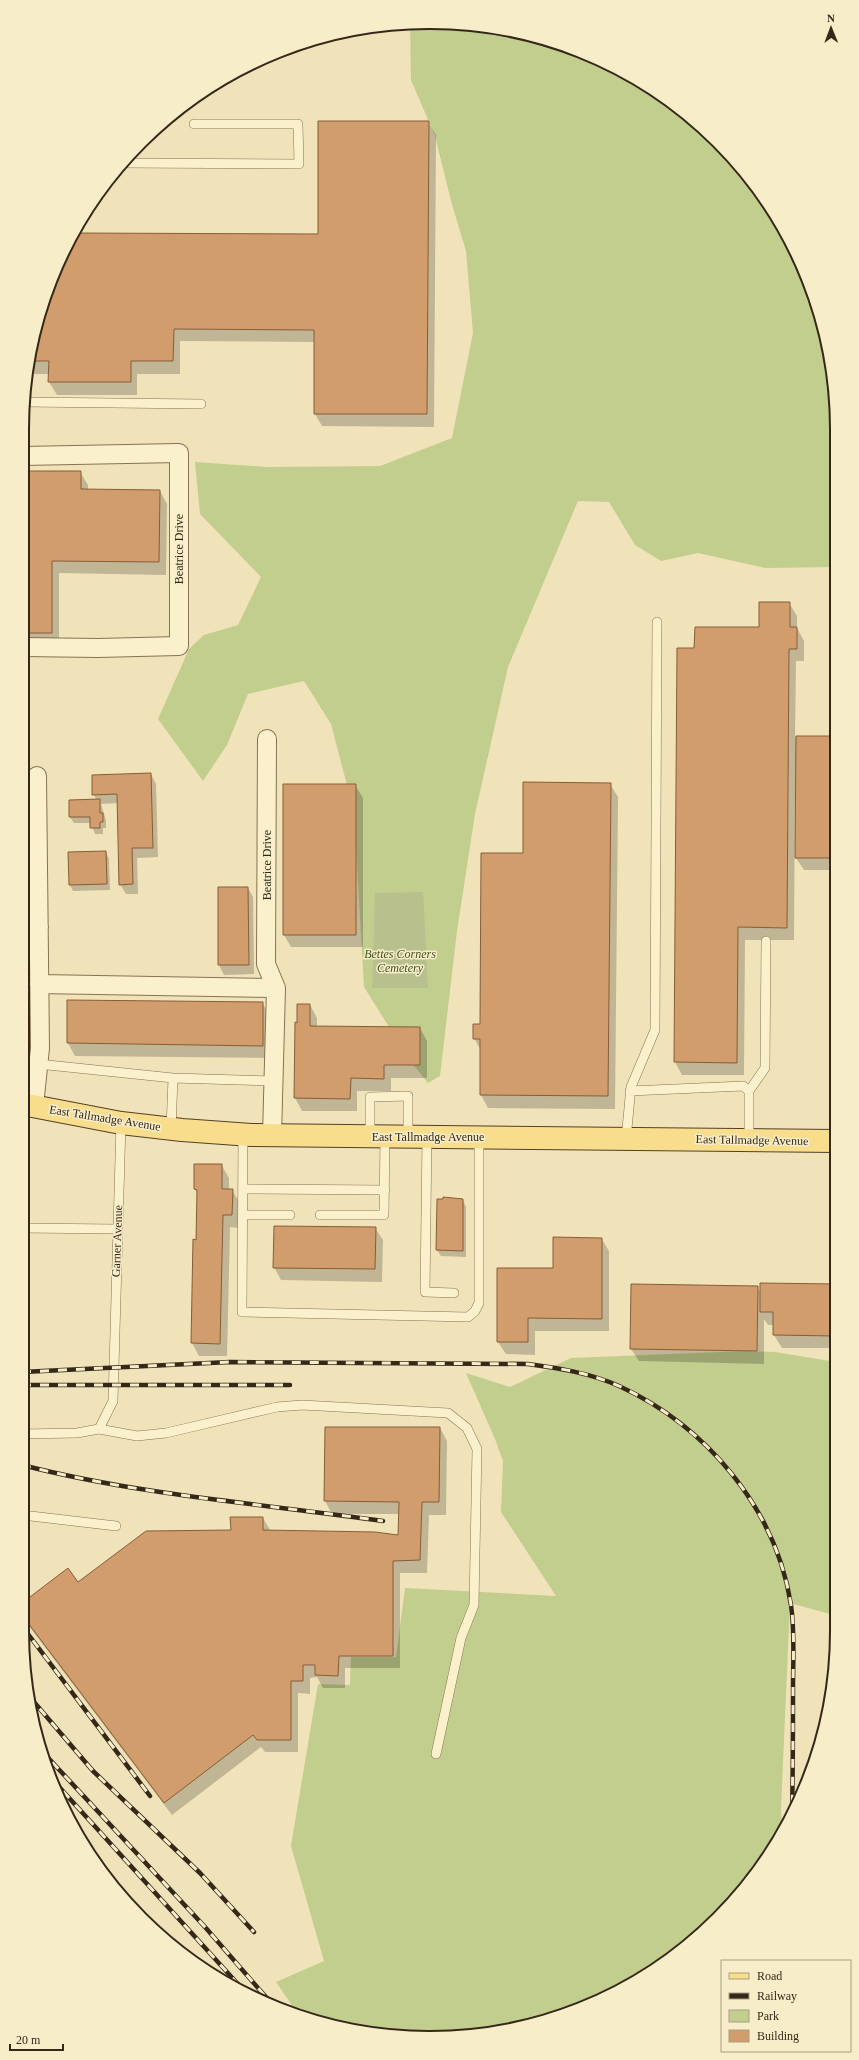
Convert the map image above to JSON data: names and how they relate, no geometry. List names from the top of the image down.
{
  "streets": {
    "main road": ["East Tallmadge Avenue"],
    "street": ["Beatrice Drive"],
    "lane": ["Garner Avenue"]
  },
  "crossings": [
    ["Beatrice Drive", "East Tallmadge Avenue"],
    ["East Tallmadge Avenue", "Garner Avenue"]
  ],
  "parks": ["Bettes Corners Cemetery"],
  "legend": [
    "Road",
    "Railway",
    "Park",
    "Building"
  ],
  "scale_bar": "20 m",
  "north": "top"
}
